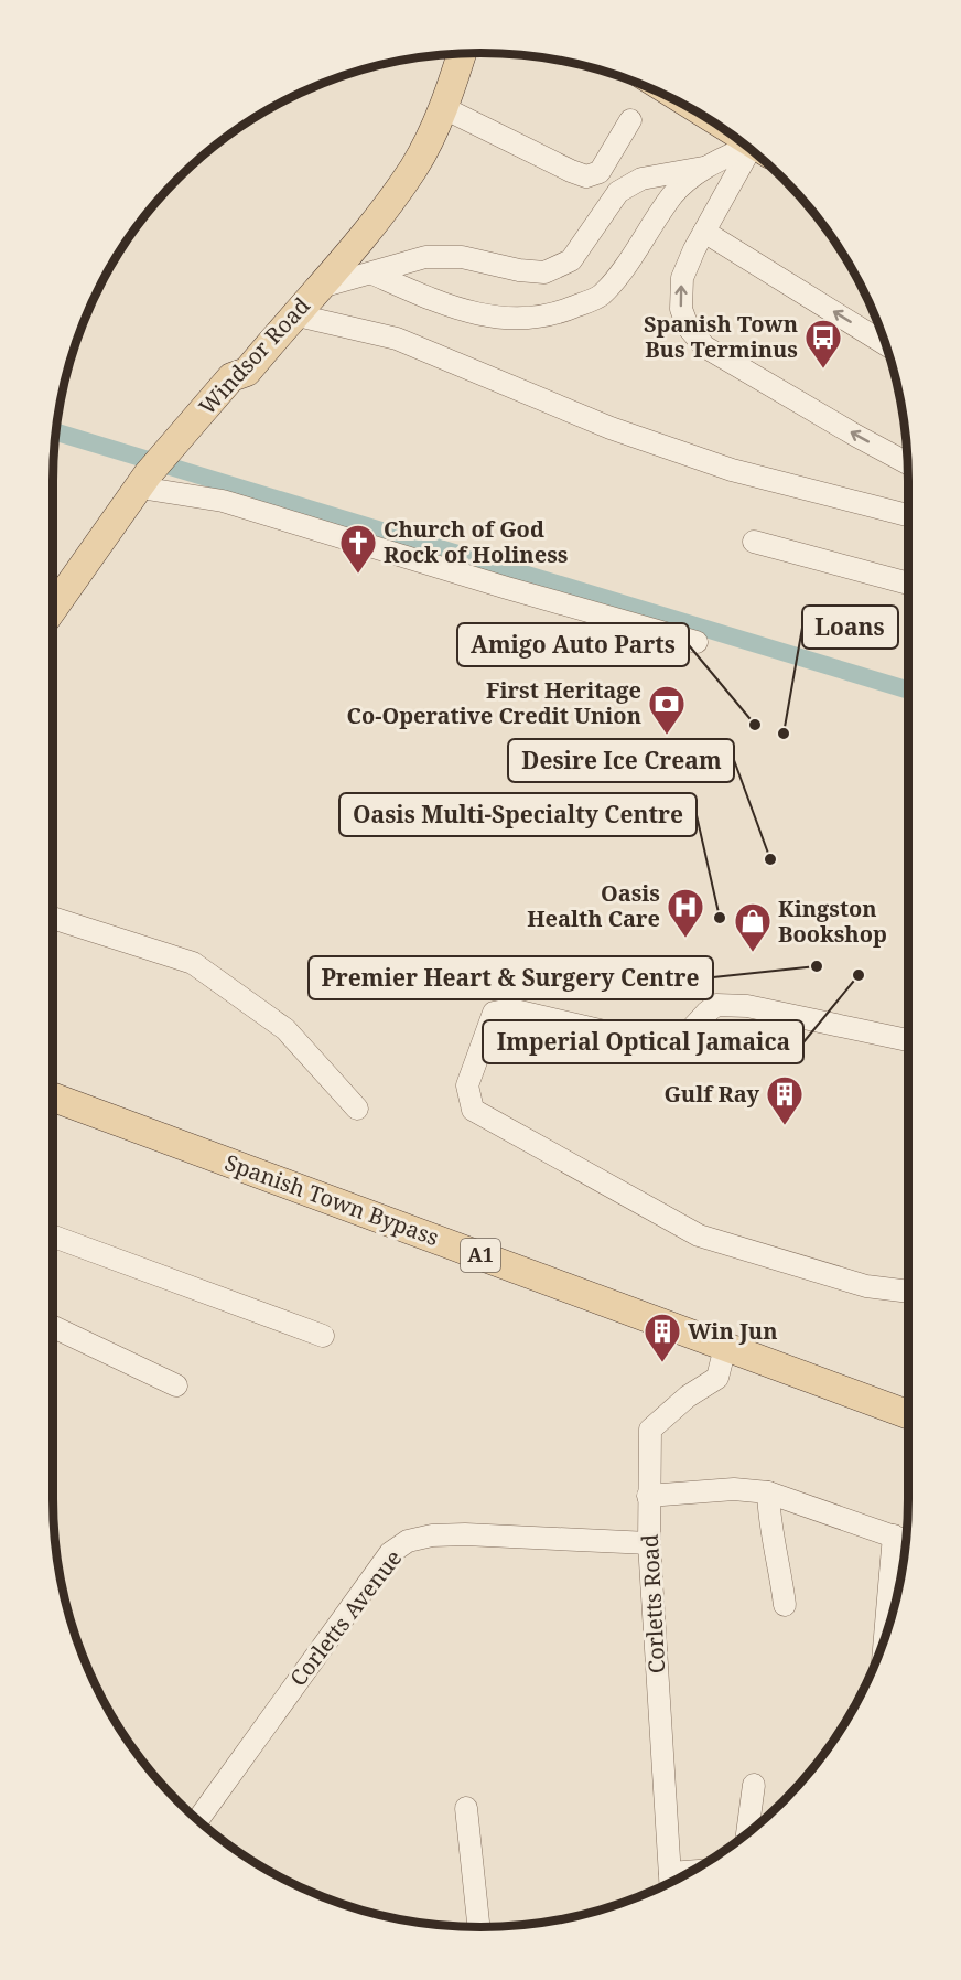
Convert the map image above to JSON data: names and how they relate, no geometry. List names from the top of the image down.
{
  "streets": {
    "main road": ["Windsor Road", "Spanish Town Bypass", "A1"],
    "street": ["Corletts Road", "Corletts Avenue"]
  },
  "crossings": [
    ["Spanish Town Bypass", "Corletts Road"],
    ["Corletts Road", "Corletts Avenue"]
  ],
  "places": {
    "bus stop": ["Spanish Town Bus Terminus"],
    "church": ["Church of God Rock of Holiness"],
    "other": [
      "Amigo Auto Parts",
      "Loans",
      "Desire Ice Cream",
      "Oasis Multi-Specialty Centre",
      "Premier Heart & Surgery Centre",
      "Imperial Optical Jamaica"
    ],
    "bank": ["First Heritage Co-Operative Credit Union"],
    "hospital": ["Oasis Health Care"],
    "shop": ["Kingston Bookshop"],
    "building": ["Gulf Ray", "Win Jun"]
  }
}
